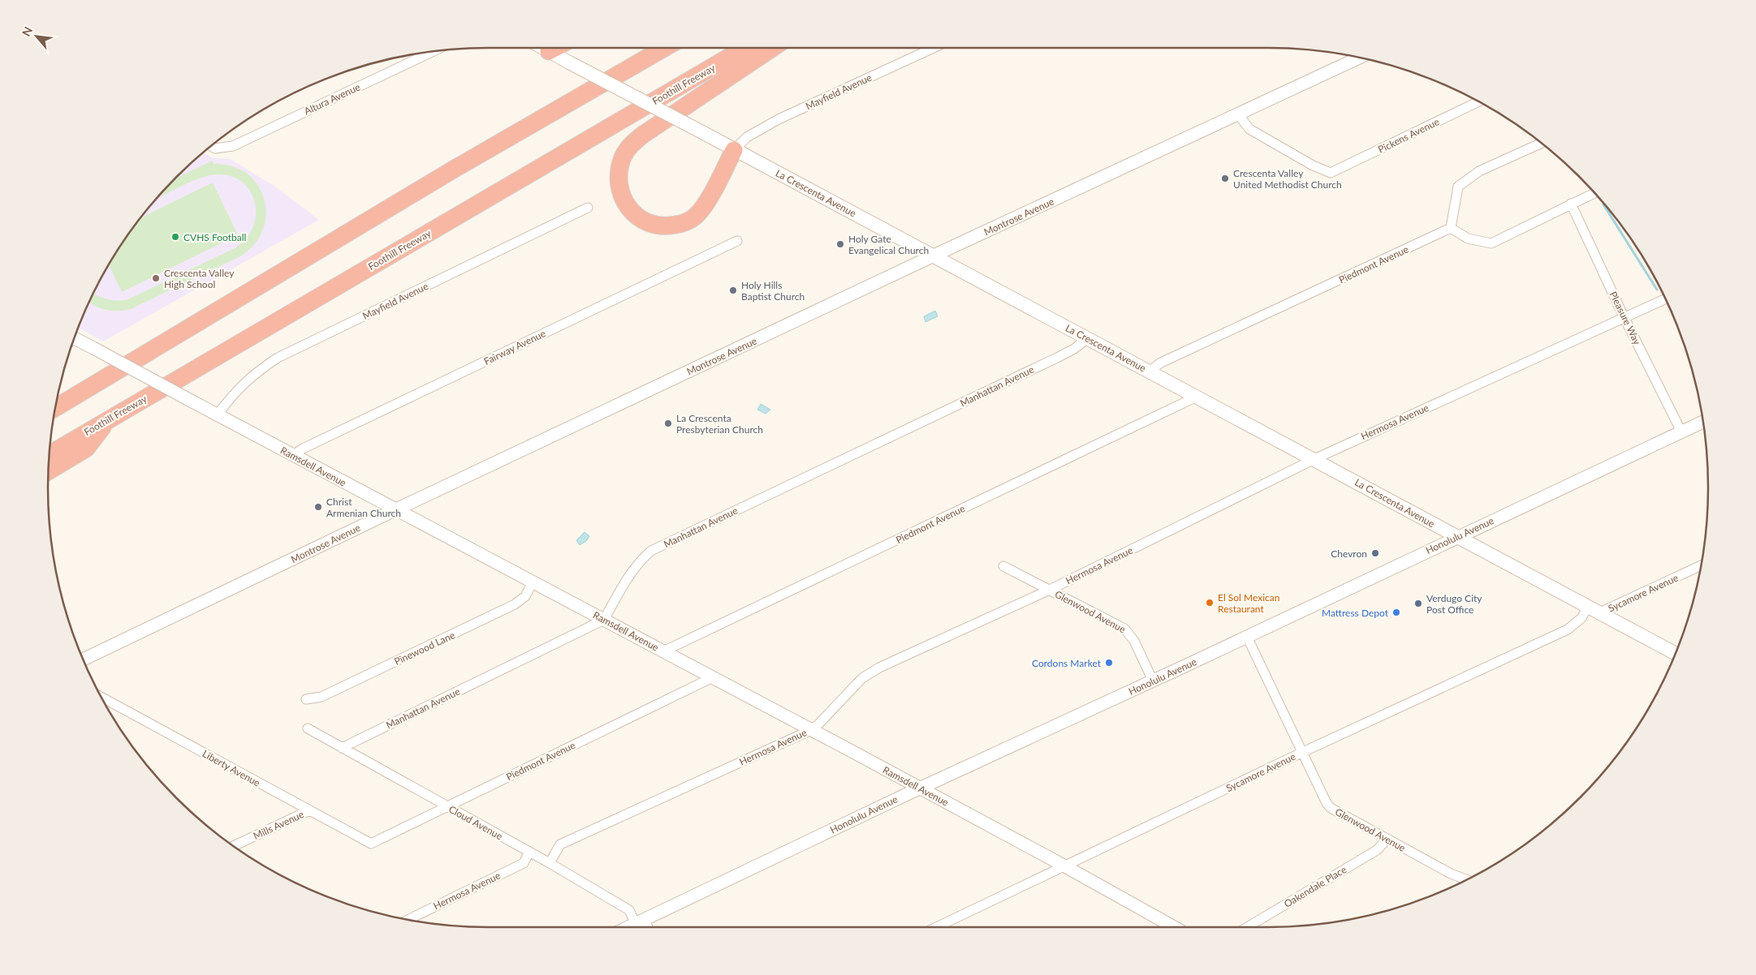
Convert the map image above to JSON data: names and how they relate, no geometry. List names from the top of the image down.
{
  "streets": {
    "highway": ["Foothill Freeway"],
    "main road": ["La Crescenta Avenue"],
    "street": [
      "Mayfield Avenue",
      "Altura Avenue",
      "Pickens Avenue",
      "Montrose Avenue",
      "Piedmont Avenue",
      "Pleasure Way",
      "Fairway Avenue",
      "Manhattan Avenue",
      "Hermosa Avenue",
      "Ramsdell Avenue",
      "Honolulu Avenue",
      "Sycamore Avenue",
      "Glenwood Avenue",
      "Pinewood Lane",
      "Liberty Avenue",
      "Cloud Avenue",
      "Mills Avenue",
      "Oakendale Place"
    ]
  },
  "crossings": [
    ["Mayfield Avenue", "La Crescenta Avenue"],
    ["Mayfield Avenue", "Ramsdell Avenue"],
    ["Pickens Avenue", "Montrose Avenue"],
    ["La Crescenta Avenue", "Montrose Avenue"],
    ["La Crescenta Avenue", "Piedmont Avenue"],
    ["La Crescenta Avenue", "Manhattan Avenue"],
    ["La Crescenta Avenue", "Hermosa Avenue"],
    ["La Crescenta Avenue", "Honolulu Avenue"],
    ["La Crescenta Avenue", "Sycamore Avenue"],
    ["Montrose Avenue", "Ramsdell Avenue"],
    ["Piedmont Avenue", "Ramsdell Avenue"],
    ["Piedmont Avenue", "Liberty Avenue"],
    ["Piedmont Avenue", "Cloud Avenue"],
    ["Pleasure Way", "Hermosa Avenue"],
    ["Pleasure Way", "Honolulu Avenue"],
    ["Fairway Avenue", "Ramsdell Avenue"],
    ["Manhattan Avenue", "Ramsdell Avenue"],
    ["Manhattan Avenue", "Cloud Avenue"],
    ["Hermosa Avenue", "Ramsdell Avenue"],
    ["Hermosa Avenue", "Glenwood Avenue"],
    ["Hermosa Avenue", "Cloud Avenue"],
    ["Ramsdell Avenue", "Honolulu Avenue"],
    ["Ramsdell Avenue", "Sycamore Avenue"],
    ["Ramsdell Avenue", "Pinewood Lane"],
    ["Honolulu Avenue", "Glenwood Avenue"],
    ["Honolulu Avenue", "Cloud Avenue"],
    ["Sycamore Avenue", "Glenwood Avenue"],
    ["Glenwood Avenue", "Oakendale Place"],
    ["Liberty Avenue", "Mills Avenue"]
  ],
  "places": [
    "Crescenta Valley United Methodist Church",
    "CVHS Football",
    "Holy Gate Evangelical Church",
    "Crescenta Valley High School",
    "Holy Hills Baptist Church",
    "La Crescenta Presbyterian Church",
    "Christ Armenian Church",
    "Chevron",
    "El Sol Mexican Restaurant",
    "Verdugo City Post Office",
    "Mattress Depot",
    "Cordons Market"
  ],
  "north": "top left"
}
